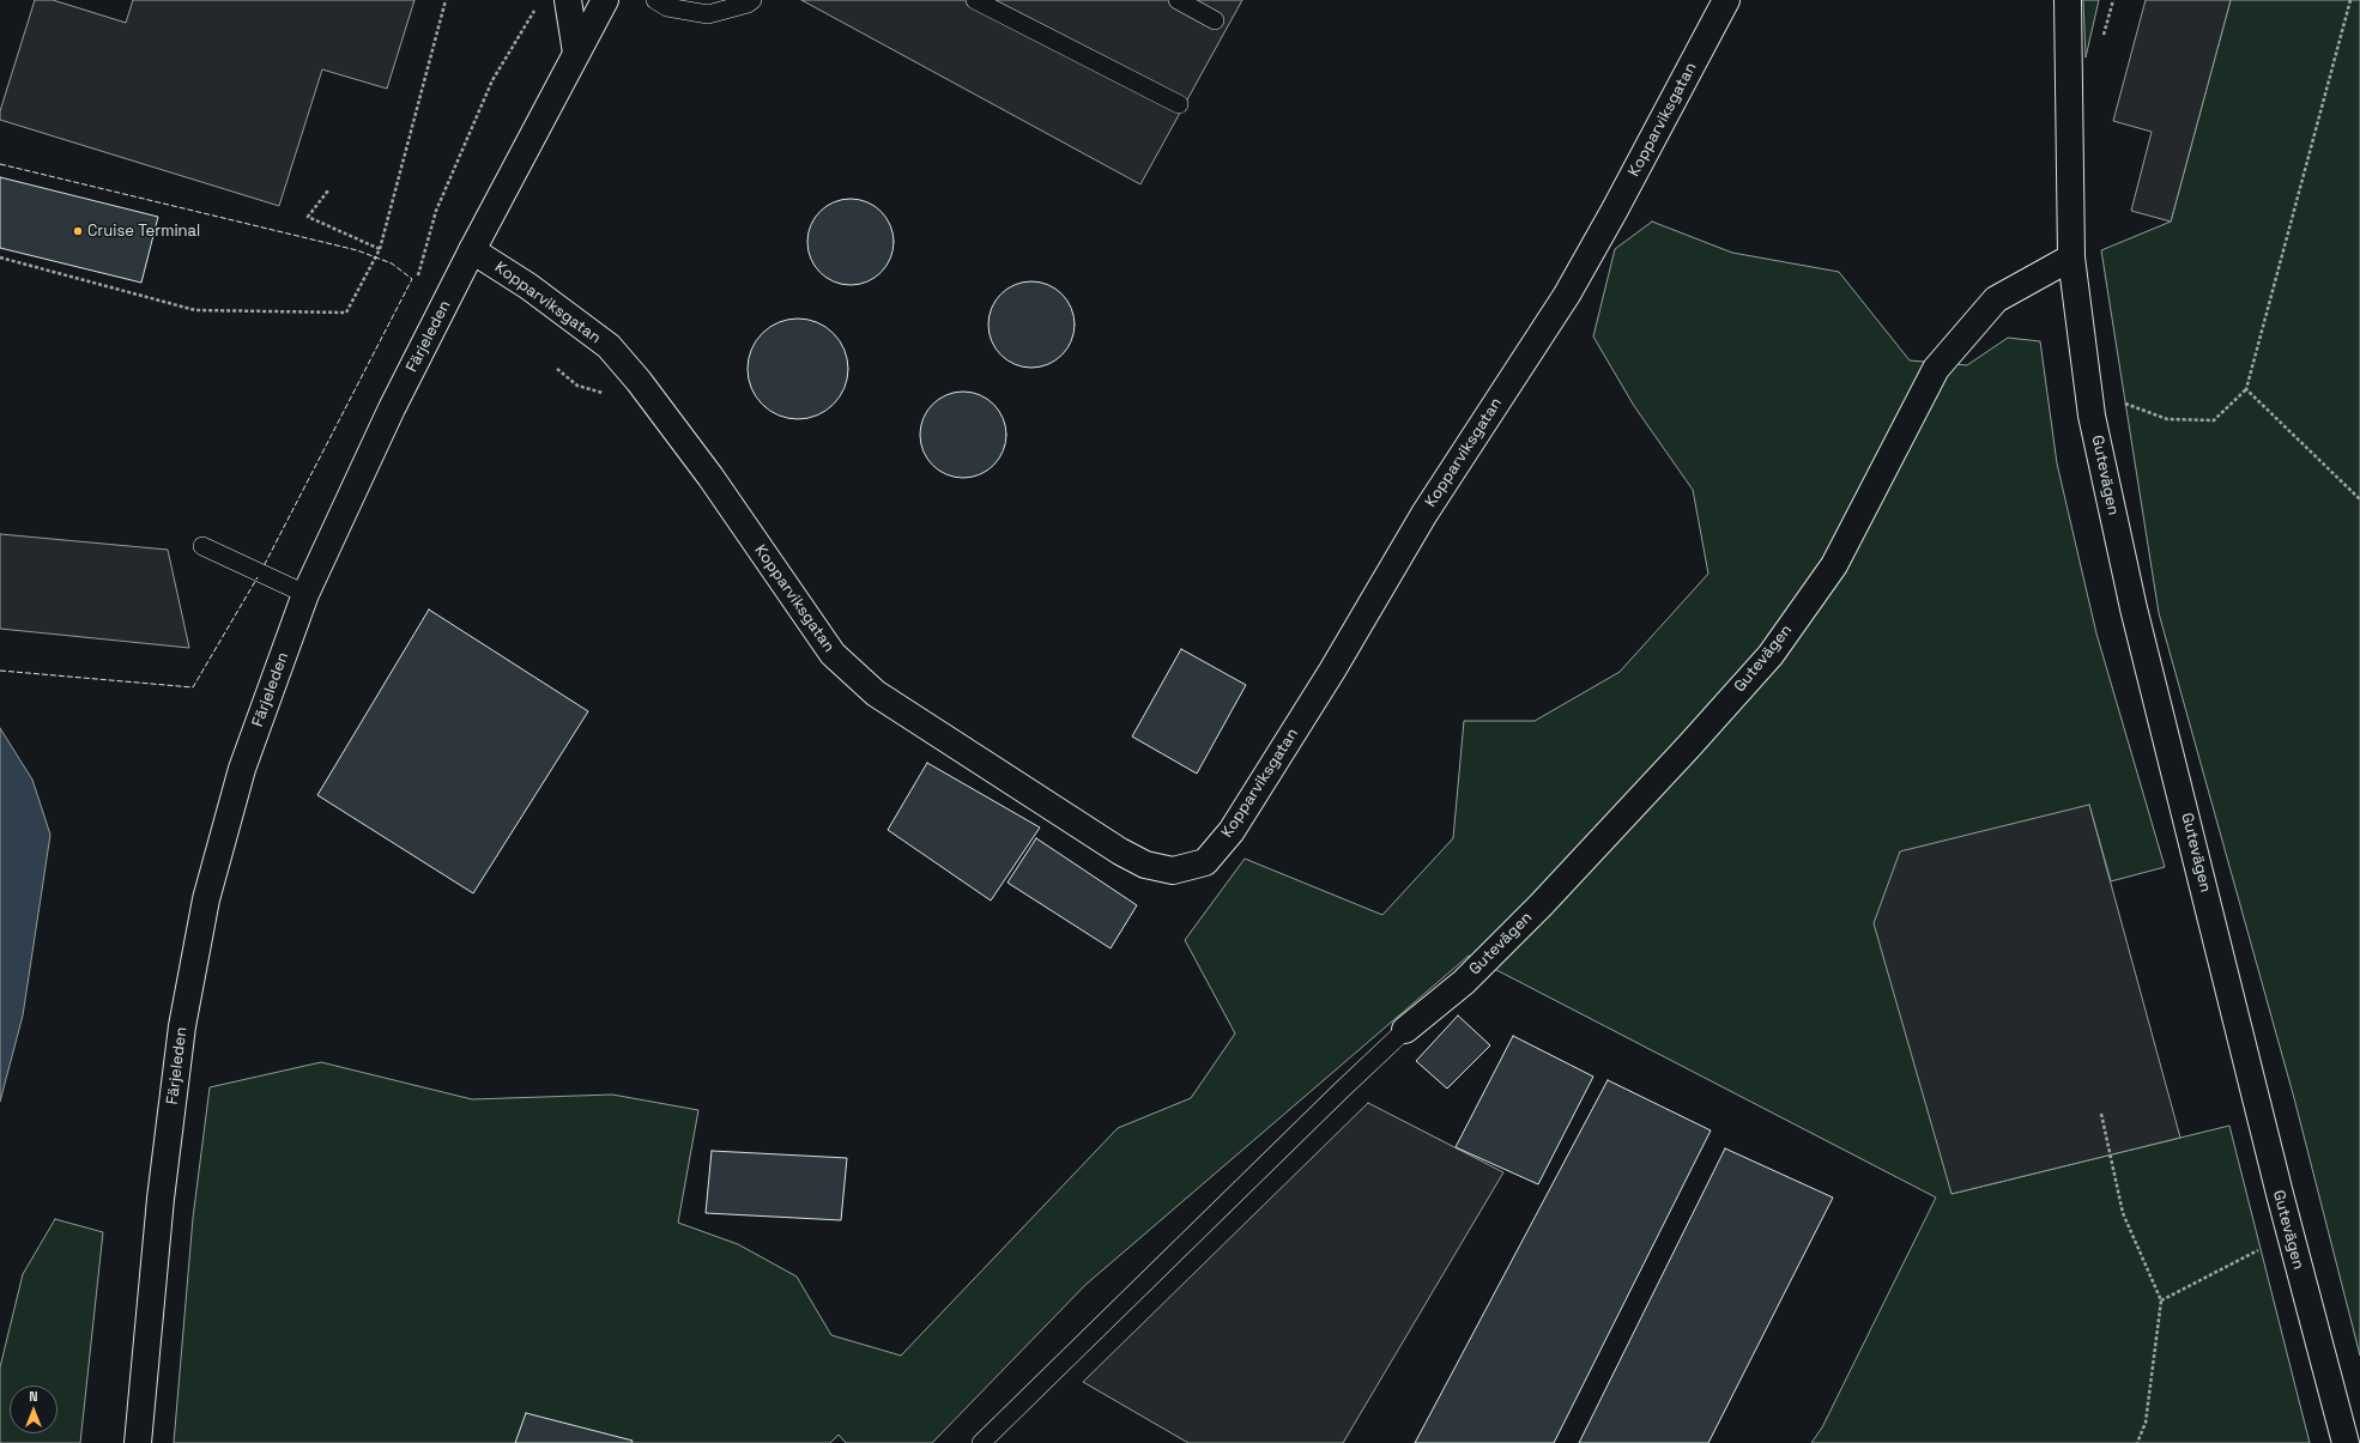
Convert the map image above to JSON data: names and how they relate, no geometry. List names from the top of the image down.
{
  "streets": {
    "street": ["Kopparviksgatan", "Färjeleden", "Gutevägen"]
  },
  "crossings": [
    ["Kopparviksgatan", "Färjeleden"]
  ],
  "places": ["Cruise Terminal"],
  "north": "top"
}
